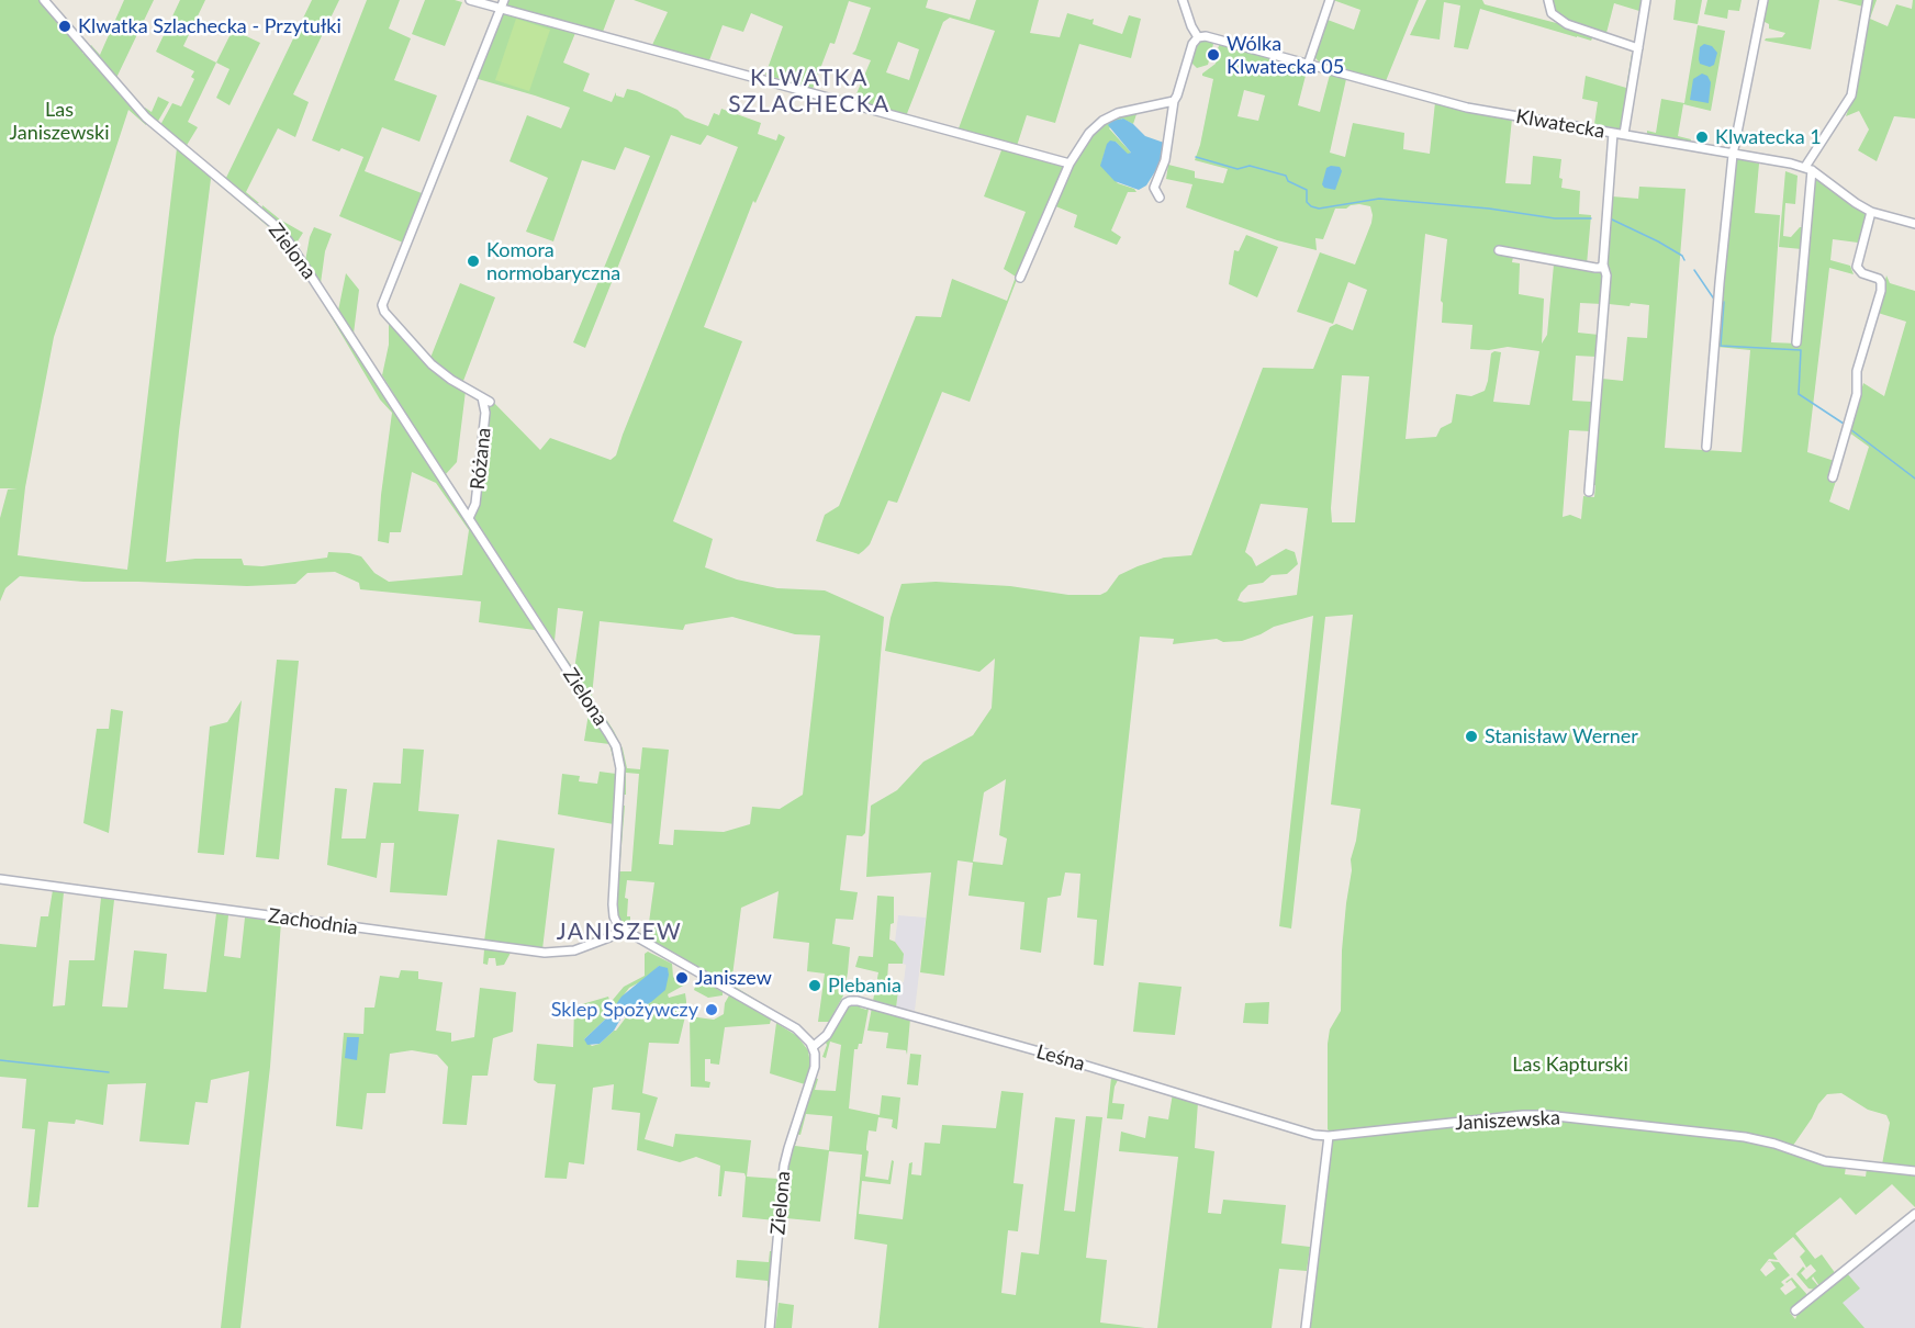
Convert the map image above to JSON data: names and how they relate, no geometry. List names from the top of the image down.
{
  "streets": {
    "street": [
      "Klwatecka",
      "Zielona",
      "Różana",
      "Zachodnia",
      "Leśna",
      "Janiszewska"
    ]
  },
  "crossings": [
    ["Zielona", "Różana"],
    ["Zielona", "Zachodnia"],
    ["Zielona", "Leśna"],
    ["Leśna", "Janiszewska"]
  ],
  "districts": ["KLWATKA SZLACHECKA", "JANISZEW"],
  "parks": ["Las Janiszewski", "Las Kapturski"],
  "places": [
    "Klwatka Szlachecka - Przytułki",
    "Wólka Klwatecka 05",
    "Klwatecka 1",
    "Komora normobaryczna",
    "Stanisław Werner",
    "Janiszew",
    "Plebania",
    "Sklep Spożywczy"
  ]
}
